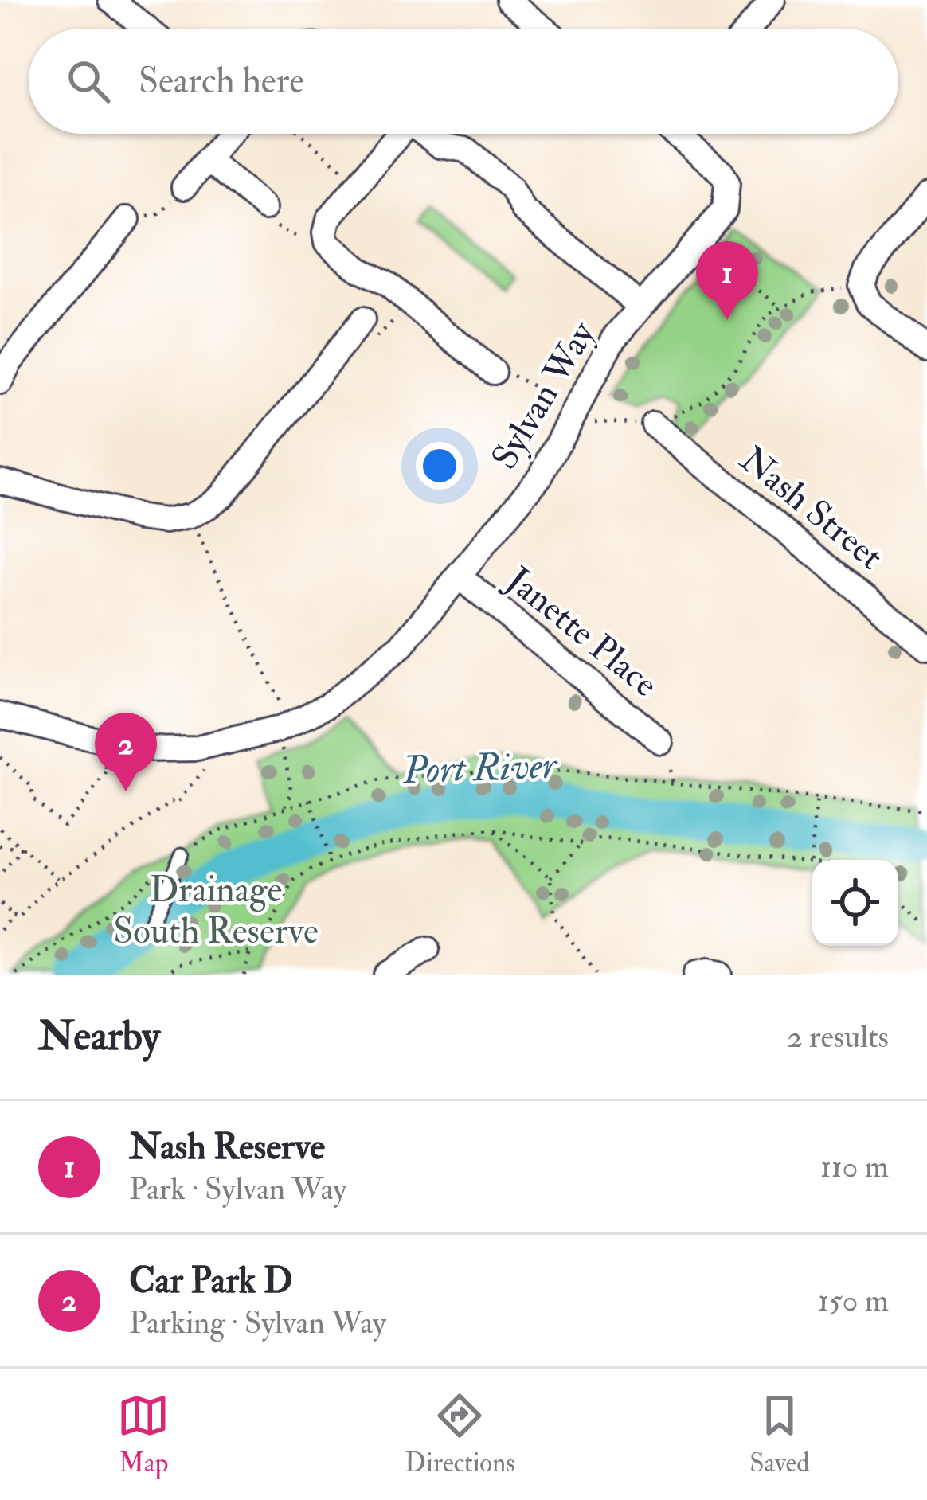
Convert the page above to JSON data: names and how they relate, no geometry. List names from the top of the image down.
{
  "streets": {
    "street": ["Sylvan Way", "Nash Street", "Janette Place"]
  },
  "crossings": [
    ["Sylvan Way", "Janette Place"]
  ],
  "water": ["Port River"],
  "parks": ["Drainage South Reserve"],
  "page": {
    "search": "Search here",
    "pins": ["1", "2"],
    "heading": ["Nearby", "2 results"],
    "list": [
      {
        "mark": "1",
        "name": "Nash Reserve",
        "note": "Park · Sylvan Way",
        "value": "110 m"
      },
      {
        "mark": "2",
        "name": "Car Park D",
        "note": "Parking · Sylvan Way",
        "value": "150 m"
      }
    ],
    "nav": ["Map", "Directions", "Saved"]
  }
}
